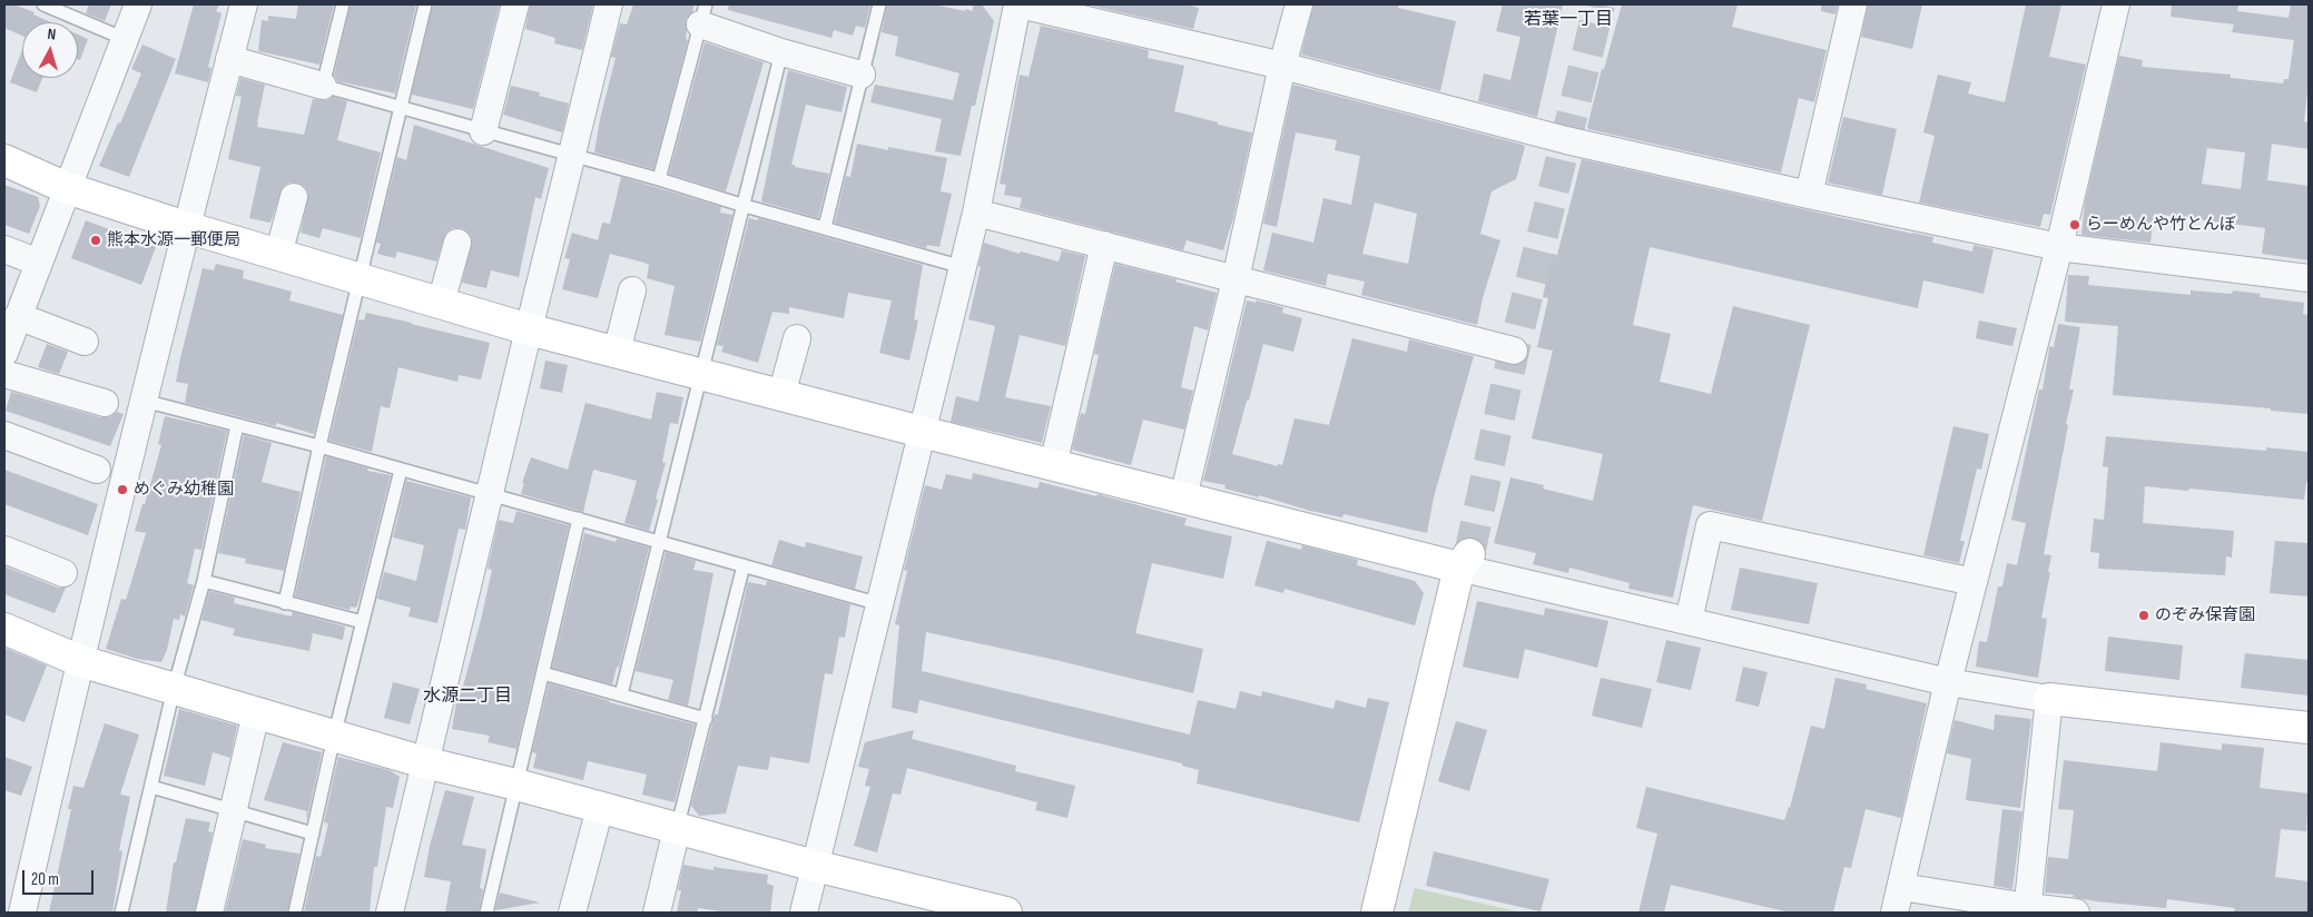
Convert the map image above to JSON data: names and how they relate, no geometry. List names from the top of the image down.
{
  "districts": ["若葉一丁目", "水源二丁目"],
  "places": [
    "らーめんや竹とんぼ",
    "熊本水源一郵便局",
    "めぐみ幼稚園",
    "のぞみ保育園"
  ],
  "scale_bar": "20 m",
  "north": "top"
}
